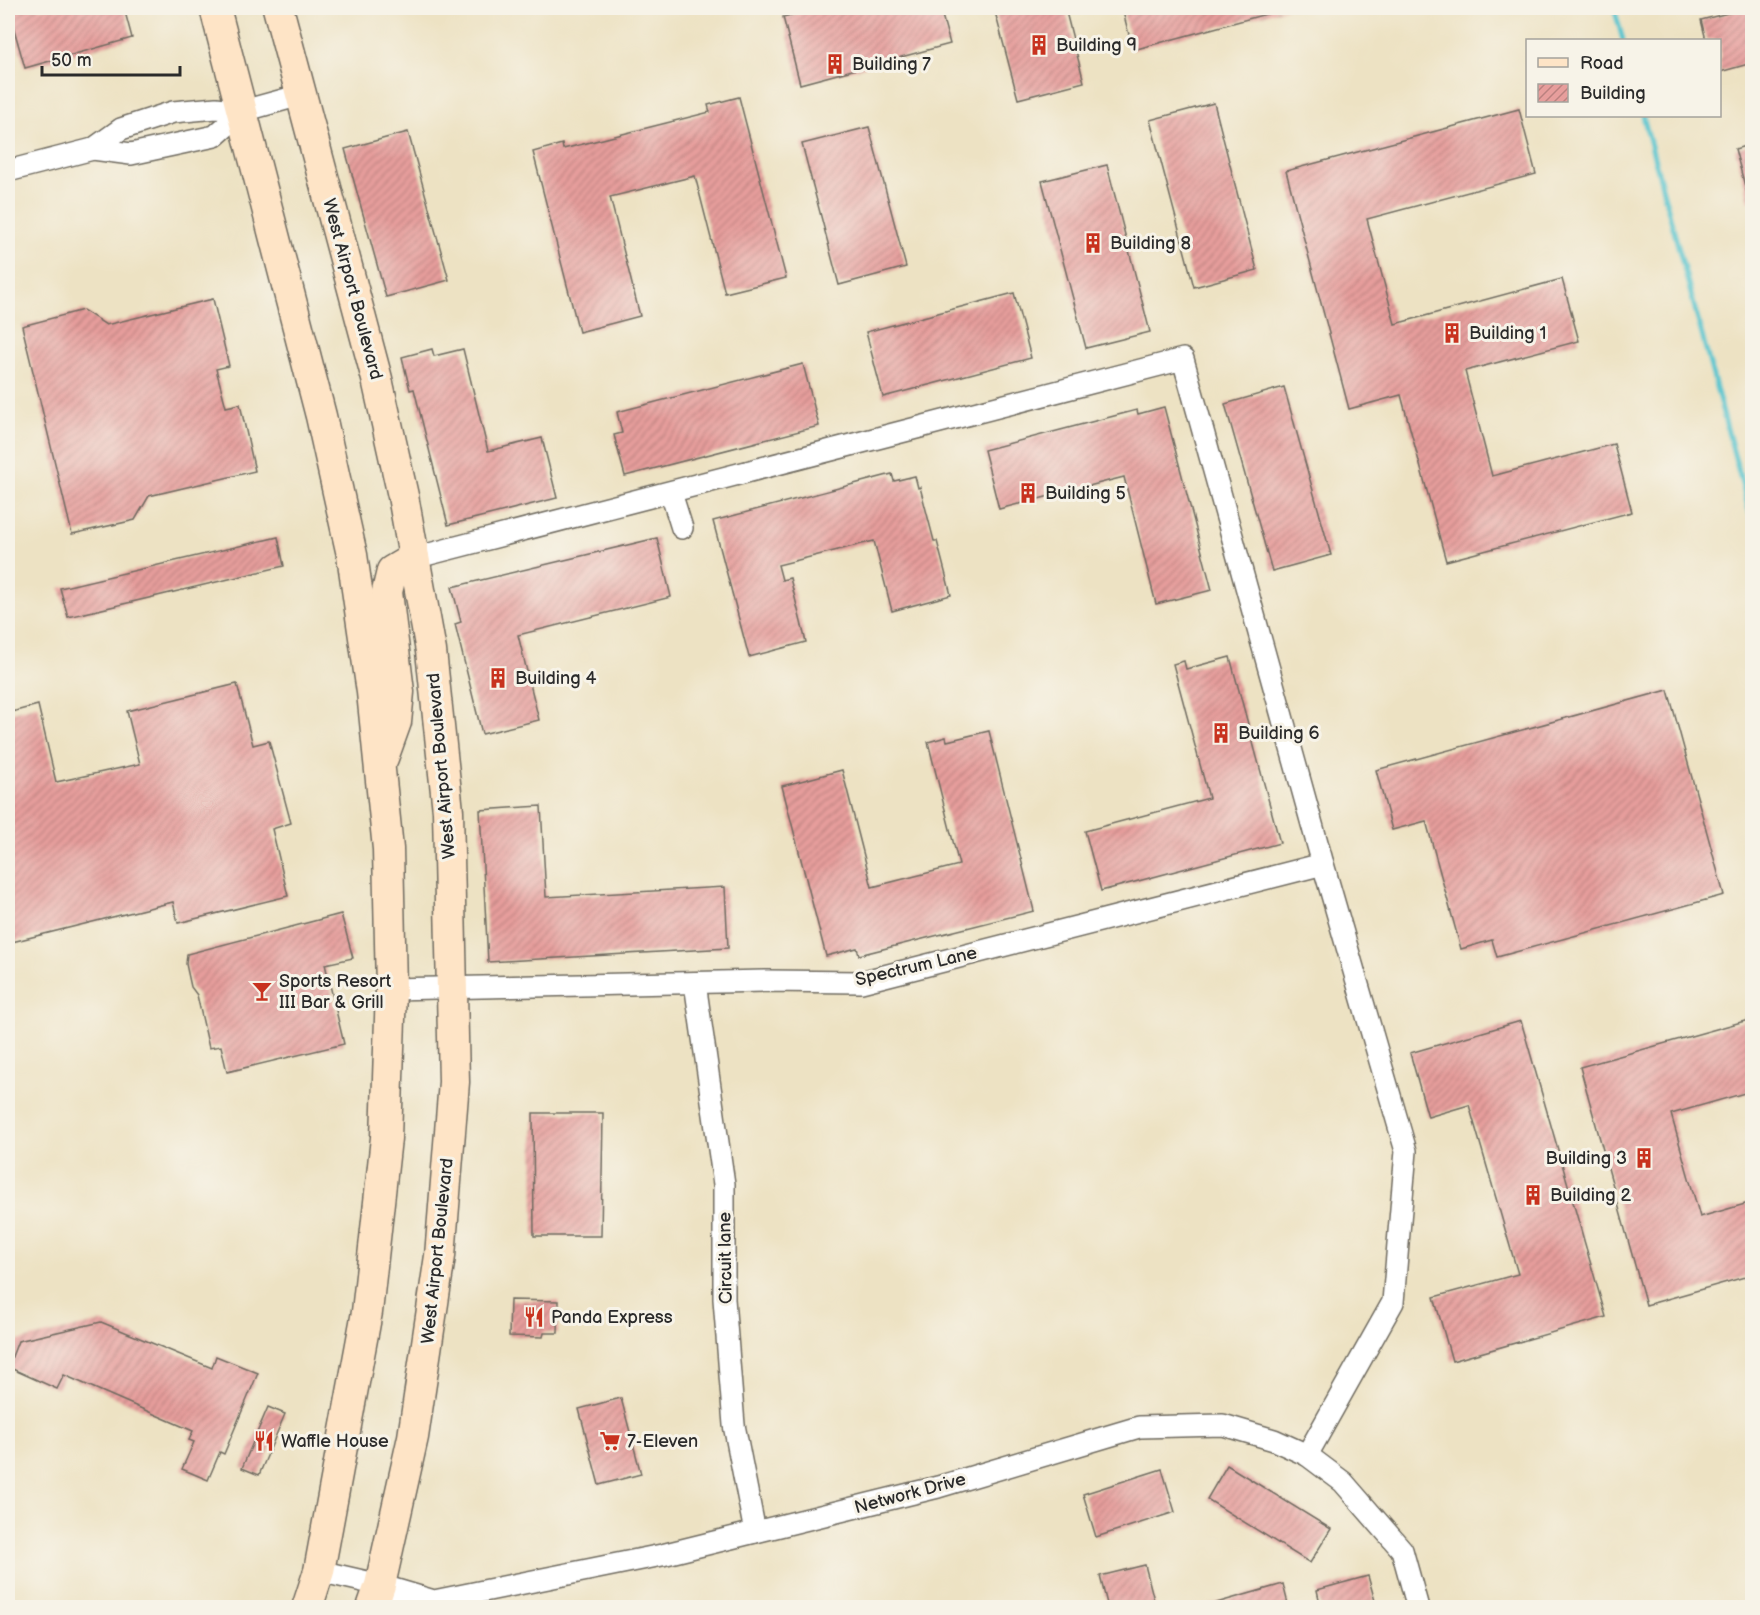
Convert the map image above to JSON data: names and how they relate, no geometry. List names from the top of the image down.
{
  "streets": {
    "main road": ["West Airport Boulevard"],
    "street": ["Spectrum Lane", "Circuit lane", "Network Drive"]
  },
  "crossings": [
    ["West Airport Boulevard", "Spectrum Lane"],
    ["West Airport Boulevard", "Network Drive"],
    ["Spectrum Lane", "Circuit lane"],
    ["Circuit lane", "Network Drive"]
  ],
  "places": {
    "building": [
      "Building 9",
      "Building 7",
      "Building 8",
      "Building 1",
      "Building 5",
      "Building 4",
      "Building 6",
      "Building 3",
      "Building 2"
    ],
    "bar": ["Sports Resort III Bar & Grill"],
    "restaurant": ["Panda Express", "Waffle House"],
    "supermarket": ["7-Eleven"]
  },
  "legend": ["Road", "Building"],
  "scale_bar": "50 m"
}
